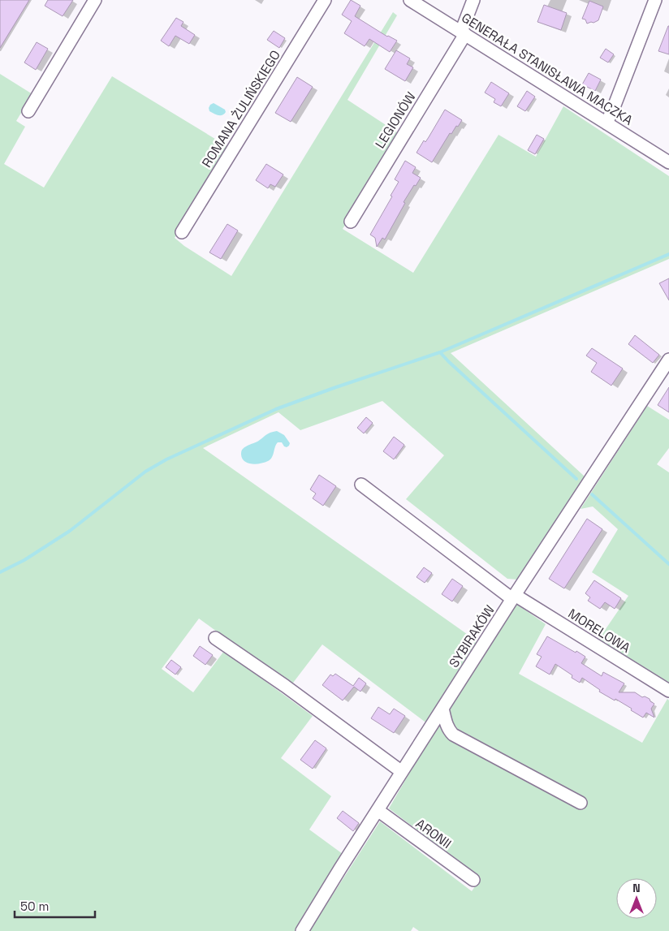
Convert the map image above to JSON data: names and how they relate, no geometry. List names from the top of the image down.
{
  "streets": {
    "street": [
      "GENERAŁA STANISŁAWA MACZKA",
      "ROMANA ŻULIŃSKIEGO",
      "LEGIONÓW",
      "MORELOWA",
      "SYBIRAKÓW",
      "ARONII"
    ]
  },
  "crossings": [
    ["GENERAŁA STANISŁAWA MACZKA", "LEGIONÓW"],
    ["MORELOWA", "SYBIRAKÓW"],
    ["SYBIRAKÓW", "ARONII"]
  ],
  "scale_bar": "50 m",
  "north": "top"
}
